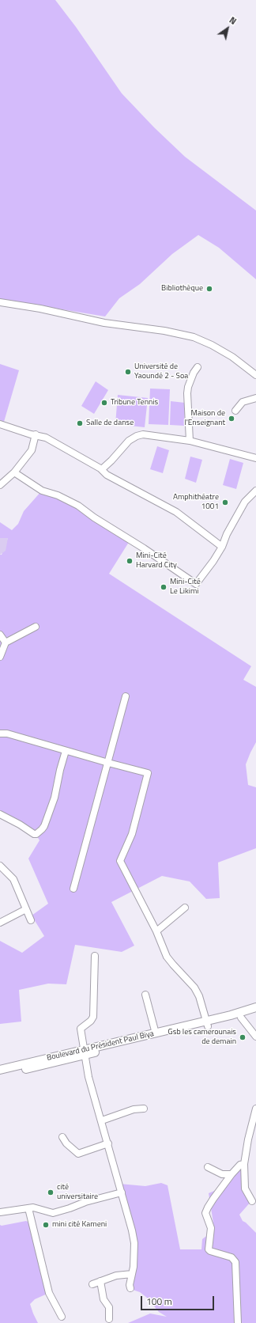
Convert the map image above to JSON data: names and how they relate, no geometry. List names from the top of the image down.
{
  "streets": {
    "main road": ["Boulevard du Président Paul Biya"]
  },
  "places": [
    "Bibliothèque",
    "Université de Yaoundé 2 - Soa",
    "Tribune Tennis",
    "Maison de l'Enseignant",
    "Salle de danse",
    "Amphithéatre 1001",
    "Mini-Cité Harvard City",
    "Mini-Cité Le Likimi",
    "Gsb les camerounais de demain",
    "cité universitaire",
    "mini cité Kameni"
  ],
  "scale_bar": "100 m",
  "north": "top right"
}
